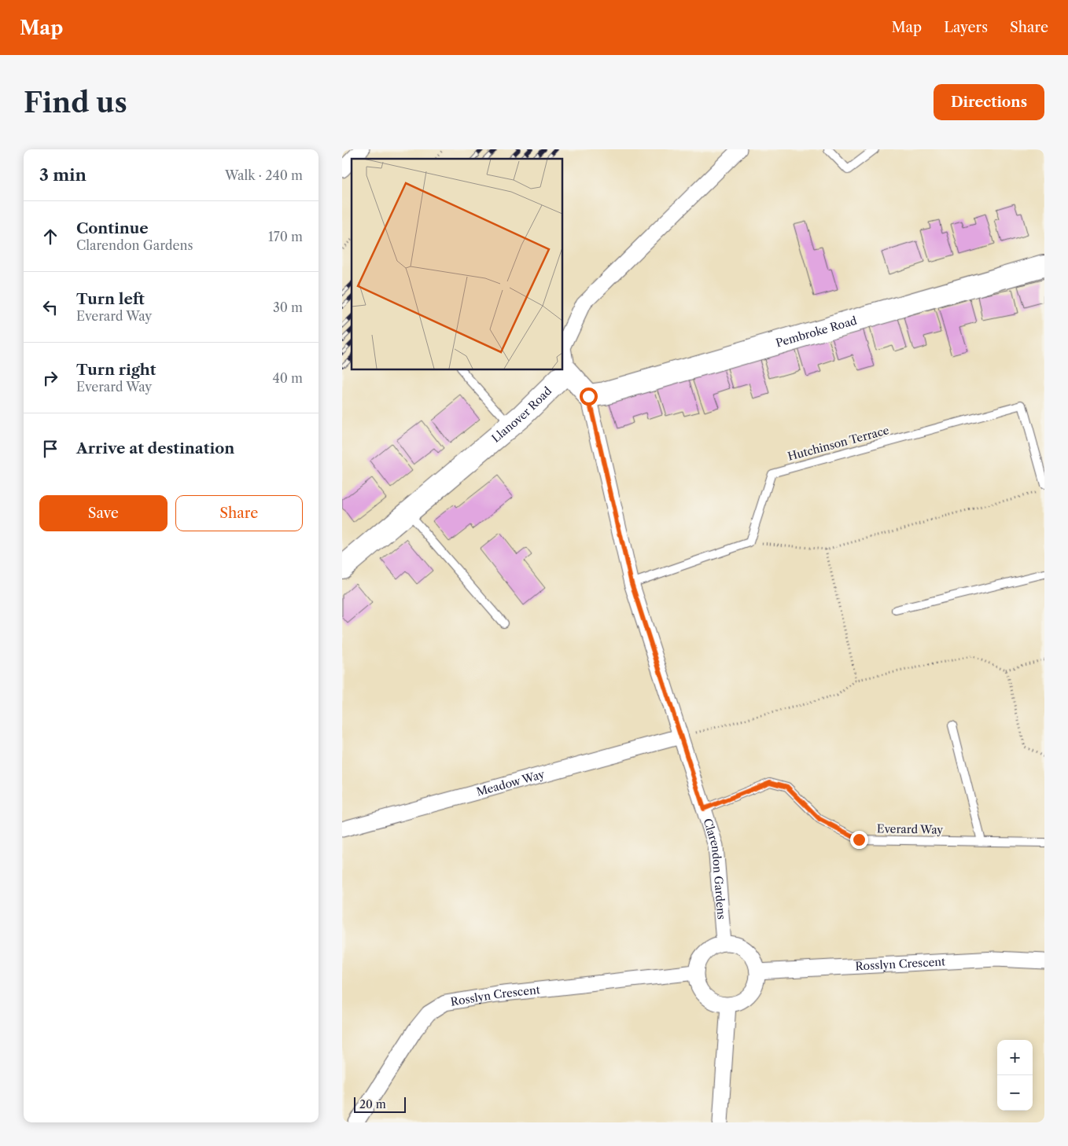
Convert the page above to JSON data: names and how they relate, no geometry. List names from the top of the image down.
{
  "streets": {
    "street": [
      "Pembroke Road",
      "Llanover Road",
      "Meadow Way",
      "Clarendon Gardens",
      "Rosslyn Crescent"
    ],
    "lane": ["Hutchinson Terrace", "Everard Way"]
  },
  "crossings": [
    ["Pembroke Road", "Clarendon Gardens"],
    ["Llanover Road", "Clarendon Gardens"],
    ["Meadow Way", "Clarendon Gardens"],
    ["Everard Way", "Clarendon Gardens"],
    ["Clarendon Gardens", "Rosslyn Crescent"]
  ],
  "scale_bar": "20 m",
  "page": {
    "header": "Map",
    "nav": ["Map", "Layers", "Share"],
    "buttons": [
      "Directions",
      ["Save", "Share"]
    ],
    "title": "Find us",
    "heading": ["3 min", "Walk · 240 m"],
    "list": [
      ["Continue", "Clarendon Gardens", "170 m"],
      ["Turn left", "Everard Way", "30 m"],
      ["Turn right", "Everard Way", "40 m"],
      "Arrive at destination"
    ],
    "map_buttons": ["+", "−"],
    "scale": "20 m"
  }
}
